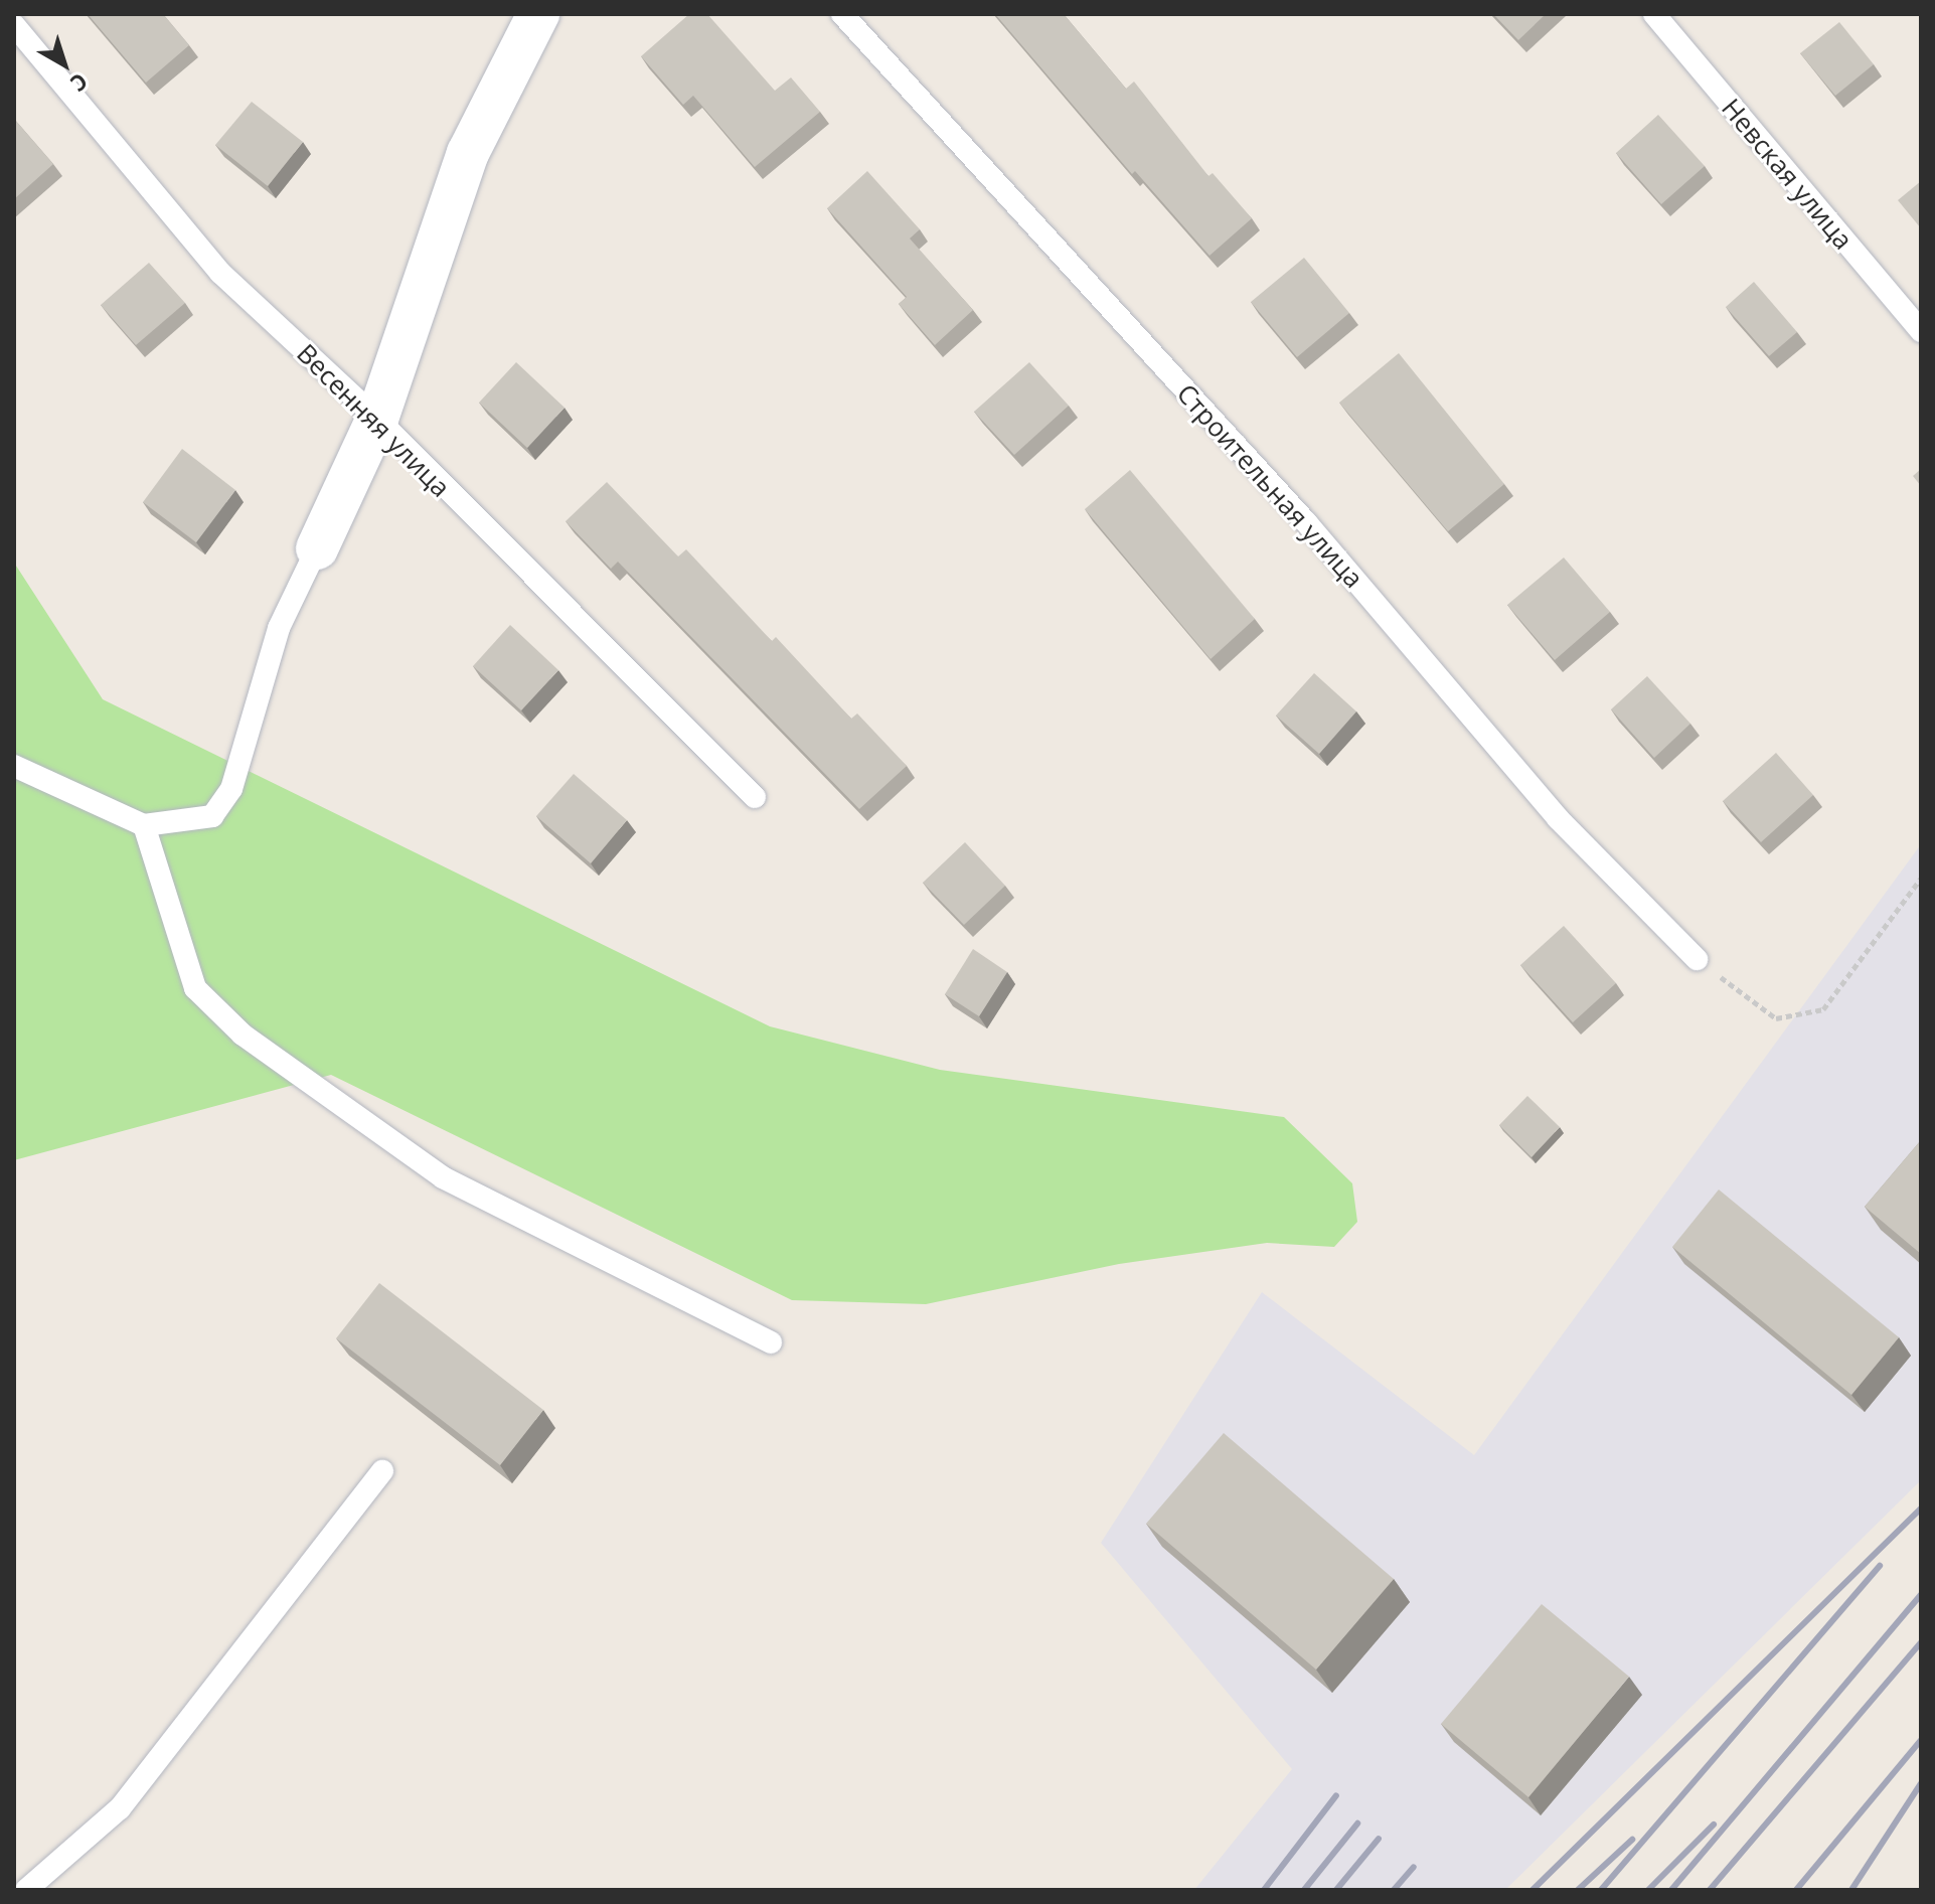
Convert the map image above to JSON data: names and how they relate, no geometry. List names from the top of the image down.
{
  "streets": {
    "lane": ["Невская улица", "Весенняя улица", "Строительная улица"]
  },
  "north": "bottom right"
}
